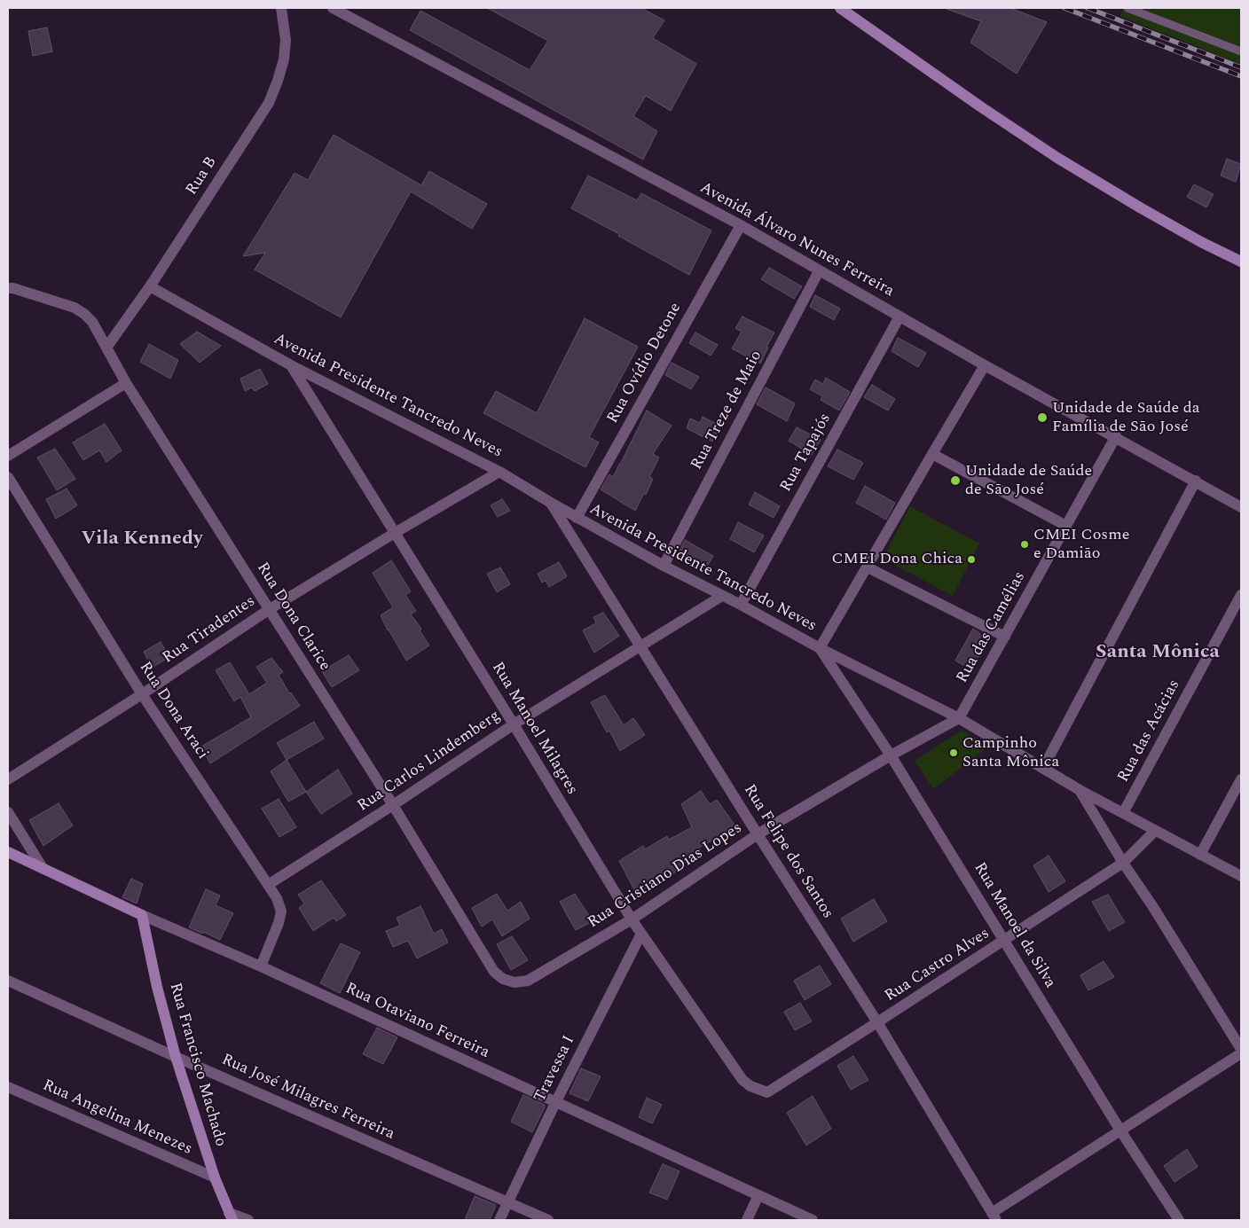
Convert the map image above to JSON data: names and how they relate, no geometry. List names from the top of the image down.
{
  "streets": {
    "street": [
      "Rua B",
      "Avenida Álvaro Nunes Ferreira",
      "Rua Ovídio Detone",
      "Avenida Presidente Tancredo Neves",
      "Rua Treze de Maio",
      "Rua Tapajós",
      "Rua Dona Clarice",
      "Rua das Camélias",
      "Rua Tiradentes",
      "Rua Dona Araci",
      "Rua Manoel Milagres",
      "Rua das Acácias",
      "Rua Carlos Lindemberg",
      "Rua Felipe dos Santos",
      "Rua Cristiano Dias Lopes",
      "Rua Manoel da Silva",
      "Rua Castro Alves",
      "Rua Otaviano Ferreira",
      "Rua Francisco Machado",
      "Travessa I",
      "Rua José Milagres Ferreira",
      "Rua Angelina Menezes"
    ]
  },
  "crossings": [
    ["Rua B", "Avenida Presidente Tancredo Neves"],
    ["Rua B", "Rua Dona Clarice"],
    ["Avenida Álvaro Nunes Ferreira", "Rua Ovídio Detone"],
    ["Avenida Álvaro Nunes Ferreira", "Rua Treze de Maio"],
    ["Avenida Álvaro Nunes Ferreira", "Rua Tapajós"],
    ["Avenida Álvaro Nunes Ferreira", "Rua das Camélias"],
    ["Rua Ovídio Detone", "Avenida Presidente Tancredo Neves"],
    ["Avenida Presidente Tancredo Neves", "Rua Treze de Maio"],
    ["Avenida Presidente Tancredo Neves", "Rua Tapajós"],
    ["Avenida Presidente Tancredo Neves", "Rua das Camélias"],
    ["Avenida Presidente Tancredo Neves", "Rua Tiradentes"],
    ["Avenida Presidente Tancredo Neves", "Rua Manoel Milagres"],
    ["Avenida Presidente Tancredo Neves", "Rua das Acácias"],
    ["Avenida Presidente Tancredo Neves", "Rua Carlos Lindemberg"],
    ["Avenida Presidente Tancredo Neves", "Rua Felipe dos Santos"],
    ["Avenida Presidente Tancredo Neves", "Rua Cristiano Dias Lopes"],
    ["Avenida Presidente Tancredo Neves", "Rua Manoel da Silva"],
    ["Avenida Presidente Tancredo Neves", "Rua Castro Alves"],
    ["Rua Dona Clarice", "Rua Tiradentes"],
    ["Rua Dona Clarice", "Rua Carlos Lindemberg"],
    ["Rua Dona Clarice", "Rua Cristiano Dias Lopes"],
    ["Rua das Camélias", "Rua Cristiano Dias Lopes"],
    ["Rua Tiradentes", "Rua Dona Araci"],
    ["Rua Tiradentes", "Rua Manoel Milagres"],
    ["Rua Dona Araci", "Rua Carlos Lindemberg"],
    ["Rua Dona Araci", "Rua Otaviano Ferreira"],
    ["Rua Manoel Milagres", "Rua Carlos Lindemberg"],
    ["Rua Manoel Milagres", "Rua Cristiano Dias Lopes"],
    ["Rua Manoel Milagres", "Rua Castro Alves"],
    ["Rua Manoel Milagres", "Travessa I"],
    ["Rua Carlos Lindemberg", "Rua Felipe dos Santos"],
    ["Rua Felipe dos Santos", "Rua Cristiano Dias Lopes"],
    ["Rua Felipe dos Santos", "Rua Castro Alves"],
    ["Rua Cristiano Dias Lopes", "Rua Manoel da Silva"],
    ["Rua Manoel da Silva", "Rua Castro Alves"],
    ["Rua Otaviano Ferreira", "Rua Francisco Machado"],
    ["Rua Otaviano Ferreira", "Travessa I"],
    ["Rua Francisco Machado", "Rua José Milagres Ferreira"],
    ["Rua Francisco Machado", "Rua Angelina Menezes"],
    ["Travessa I", "Rua José Milagres Ferreira"]
  ],
  "districts": ["Vila Kennedy", "Santa Mônica"],
  "places": [
    "Unidade de Saúde da Família de São José",
    "Unidade de Saúde de São José",
    "CMEI Cosme e Damião",
    "CMEI Dona Chica",
    "Campinho Santa Mônica"
  ]
}
